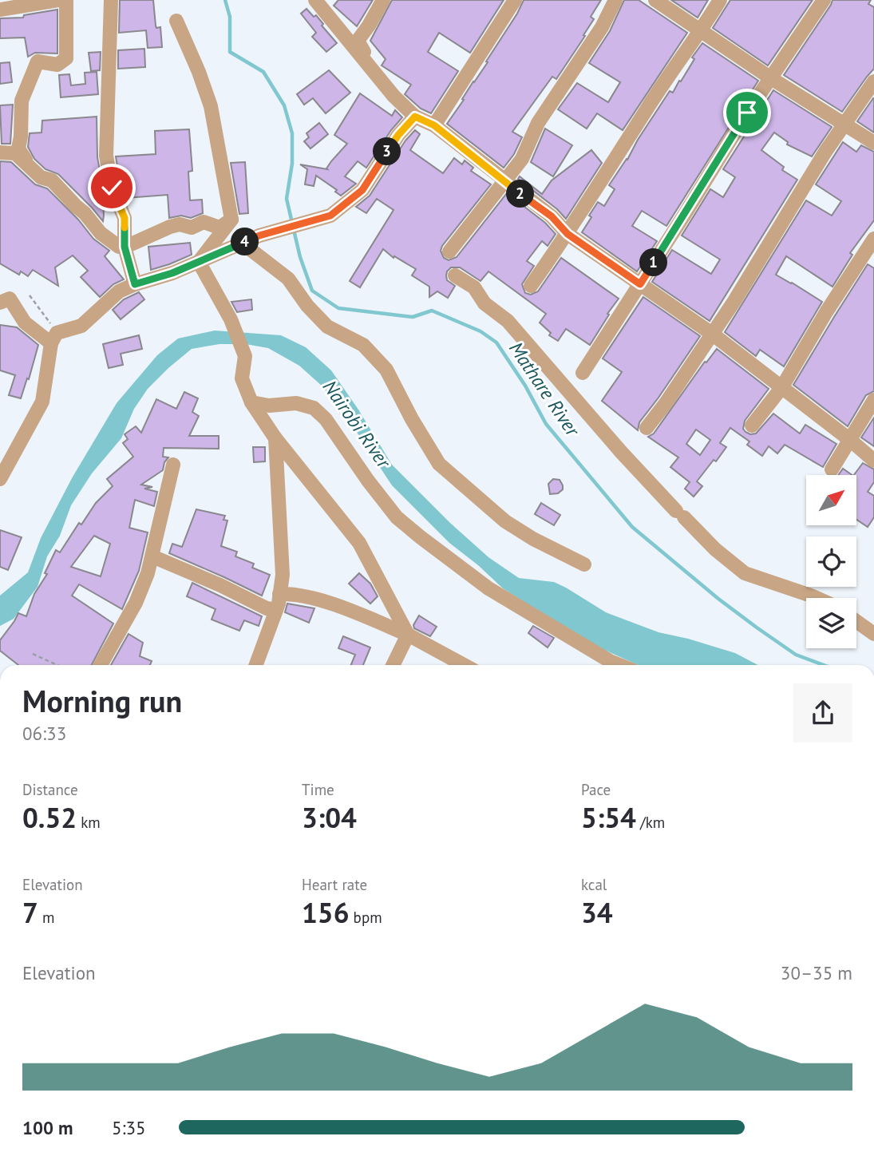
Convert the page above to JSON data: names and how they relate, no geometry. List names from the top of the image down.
{
  "water": ["Mathare River", "Nairobi River"],
  "north": "top right",
  "page": {
    "pins": [
      "3",
      "2",
      "4",
      "1"
    ],
    "heading": ["Morning run", "06:33"],
    "stats": [
      ["Distance", "0.52 km"],
      ["Time", "3:04"],
      ["Pace", "5:54 /km"],
      ["Elevation", "7 m"],
      ["Heart rate", "156 bpm"],
      ["kcal", "34"]
    ],
    "chart": ["Elevation", "30–35 m"],
    "list": [
      {
        "name": "100 m",
        "note": "5:35"
      }
    ]
  }
}
